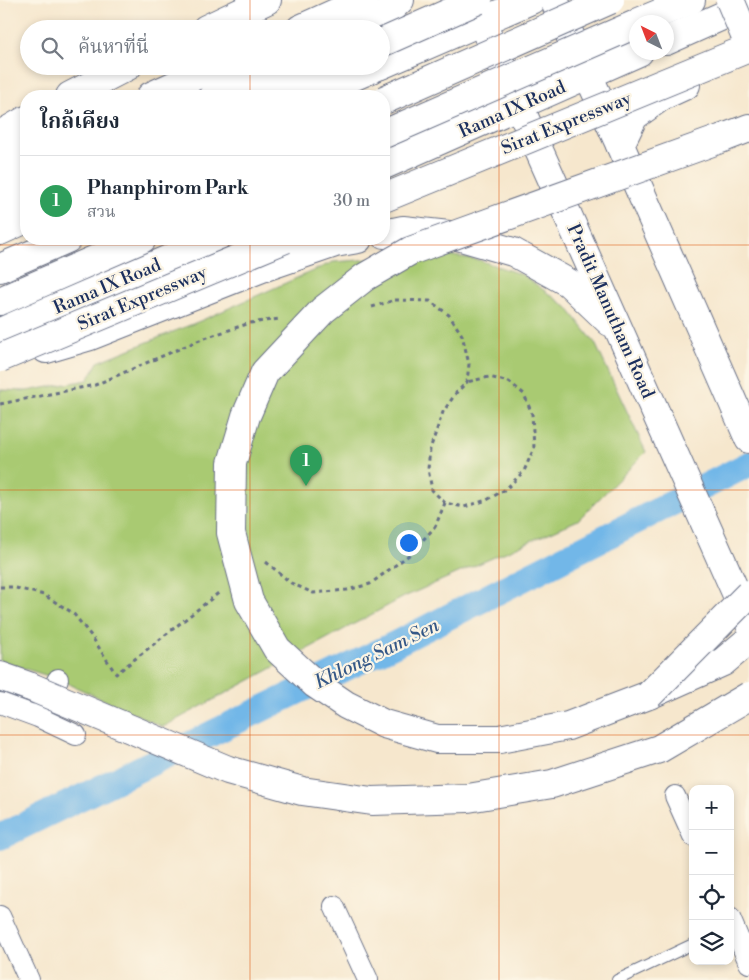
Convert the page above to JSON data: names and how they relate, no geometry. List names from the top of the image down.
{
  "streets": {
    "main road": ["Rama IX Road", "Sirat Expressway", "Pradit Manutham Road"]
  },
  "crossings": [
    ["Rama IX Road", "Pradit Manutham Road"]
  ],
  "water": ["Khlong Sam Sen"],
  "north": "top left",
  "page": {
    "search": "ค้นหาที่นี่",
    "heading": "ใกล้เคียง",
    "list": [
      {
        "mark": "1",
        "name": "Phanphirom Park",
        "note": "สวน",
        "value": "30 m"
      }
    ],
    "pins": "1",
    "map_buttons": ["+", "−"]
  }
}
